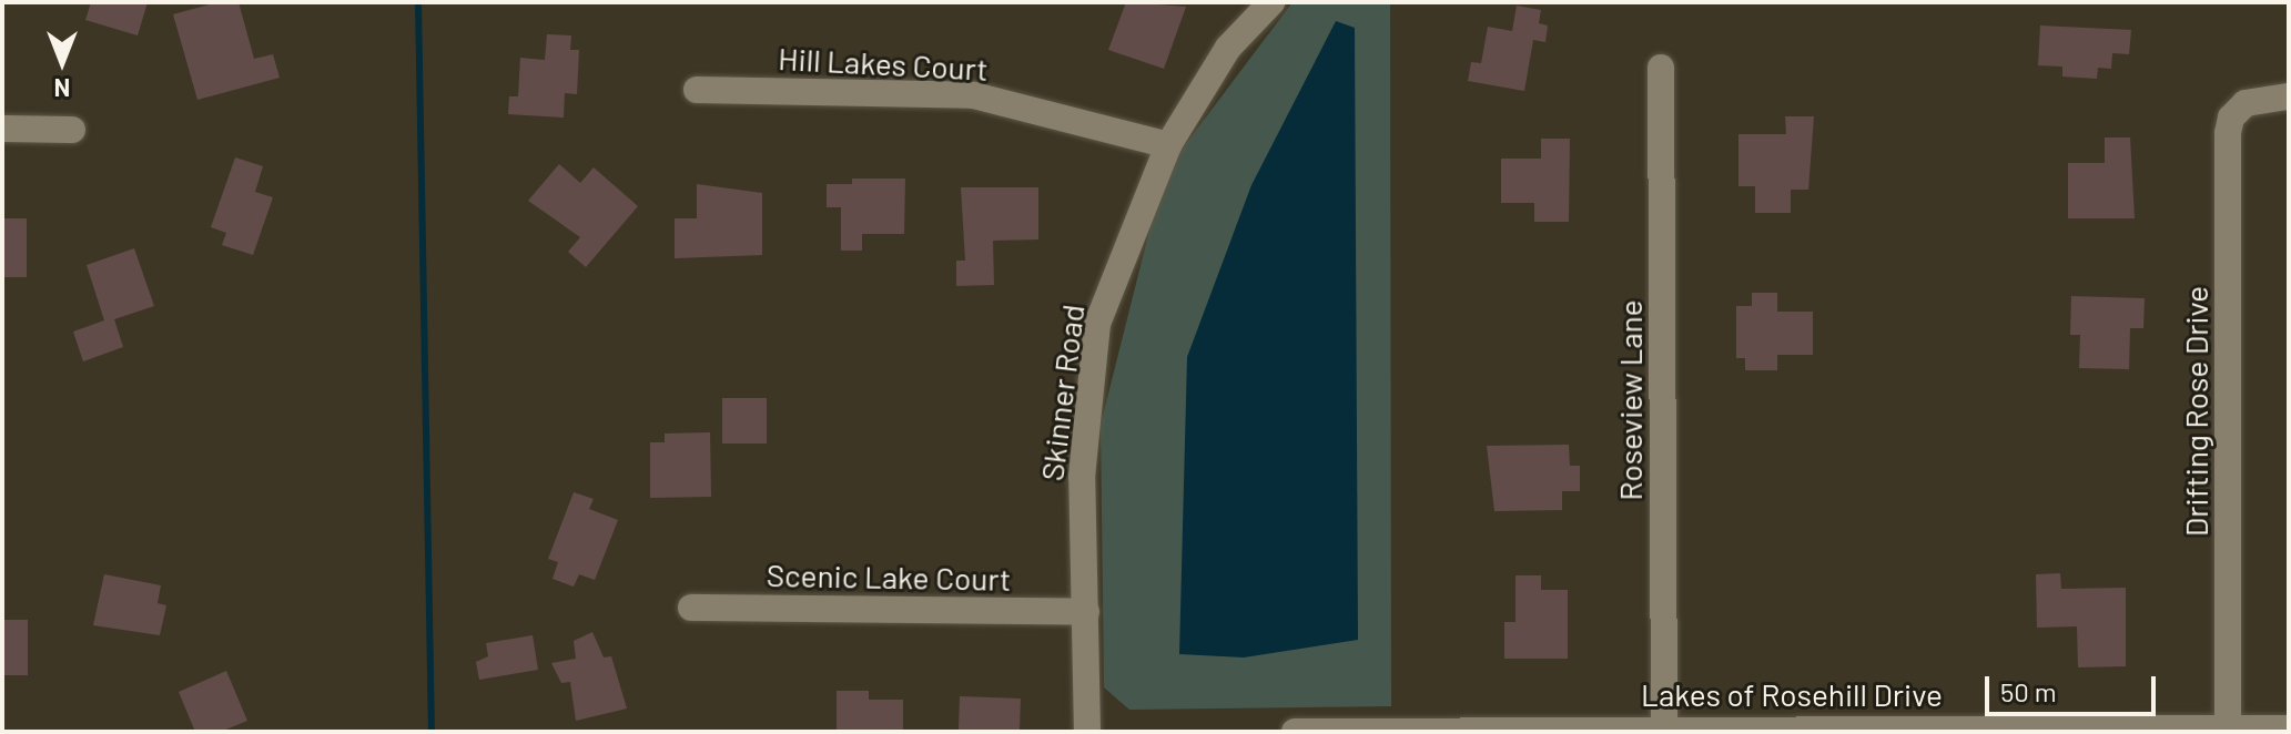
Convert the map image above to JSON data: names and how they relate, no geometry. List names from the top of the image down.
{
  "streets": {
    "street": [
      "Hill Lakes Court",
      "Skinner Road",
      "Roseview Lane",
      "Drifting Rose Drive",
      "Scenic Lake Court",
      "Lakes of Rosehill Drive"
    ]
  },
  "crossings": [
    ["Hill Lakes Court", "Skinner Road"],
    ["Skinner Road", "Scenic Lake Court"],
    ["Roseview Lane", "Lakes of Rosehill Drive"],
    ["Drifting Rose Drive", "Lakes of Rosehill Drive"]
  ],
  "scale_bar": "50 m",
  "north": "bottom"
}
